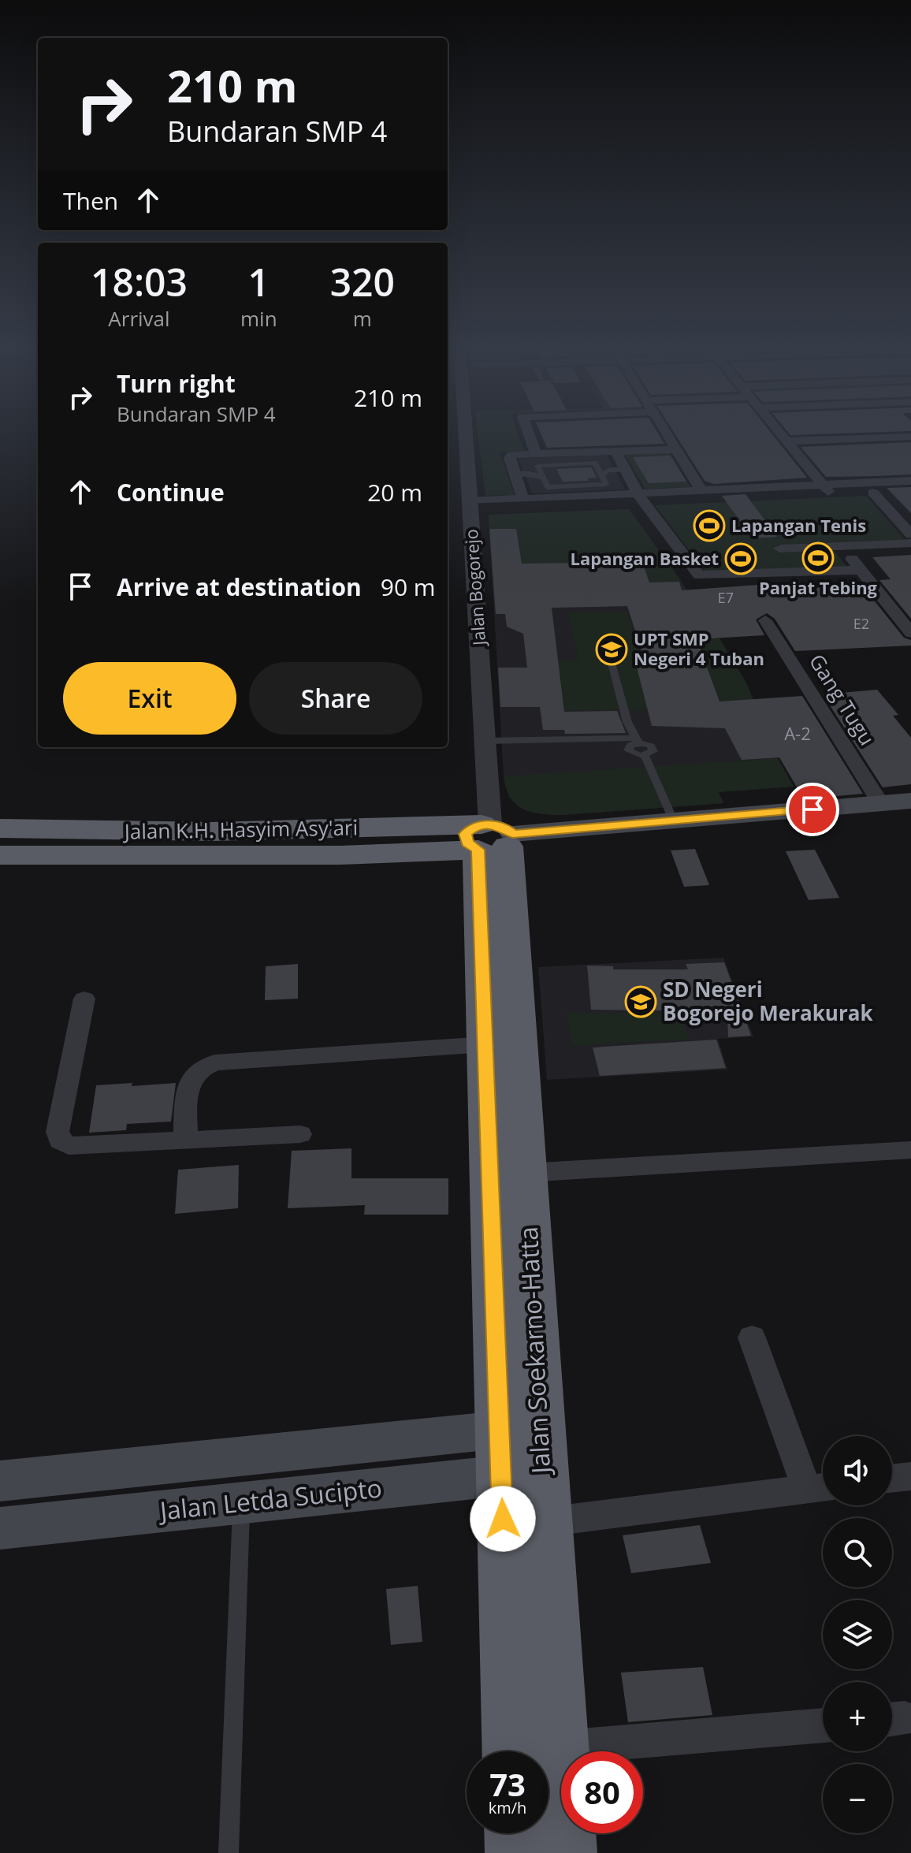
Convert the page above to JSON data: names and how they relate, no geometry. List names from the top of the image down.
{
  "streets": {
    "highway": ["Jalan K.H. Hasyim Asy'ari", "Jalan Soekarno-Hatta"],
    "main road": ["Jalan Letda Sucipto"],
    "street": ["Jalan Bogorejo", "Gang Tugu"]
  },
  "crossings": [
    ["Jalan Bogorejo", "Jalan K.H. Hasyim Asy'ari"],
    ["Jalan Bogorejo", "Jalan Soekarno-Hatta"],
    ["Jalan K.H. Hasyim Asy'ari", "Jalan Soekarno-Hatta"],
    ["Jalan Soekarno-Hatta", "Jalan Letda Sucipto"]
  ],
  "places": {
    "sports": ["Lapangan Tenis", "Panjat Tebing", "Lapangan Basket"],
    "school or university": ["UPT SMP Negeri 4 Tuban", "SD Negeri Bogorejo Merakurak"]
  },
  "house_numbers": ["E7", "E2", "A-2"],
  "page": {
    "turn": ["210 m", "Bundaran SMP 4"],
    "then": "Then",
    "eta": [
      "18:03",
      "Arrival",
      "1",
      "min",
      "320",
      "m"
    ],
    "list": [
      {
        "name": "Turn right",
        "note": "Bundaran SMP 4",
        "value": "210 m"
      },
      {
        "name": "Continue",
        "value": "20 m"
      },
      {
        "name": "Arrive at destination",
        "value": "90 m"
      }
    ],
    "buttons": ["Exit", "Share"],
    "map_buttons": ["+", "−"],
    "speed": "73 km/h",
    "limit": "80"
  }
}
